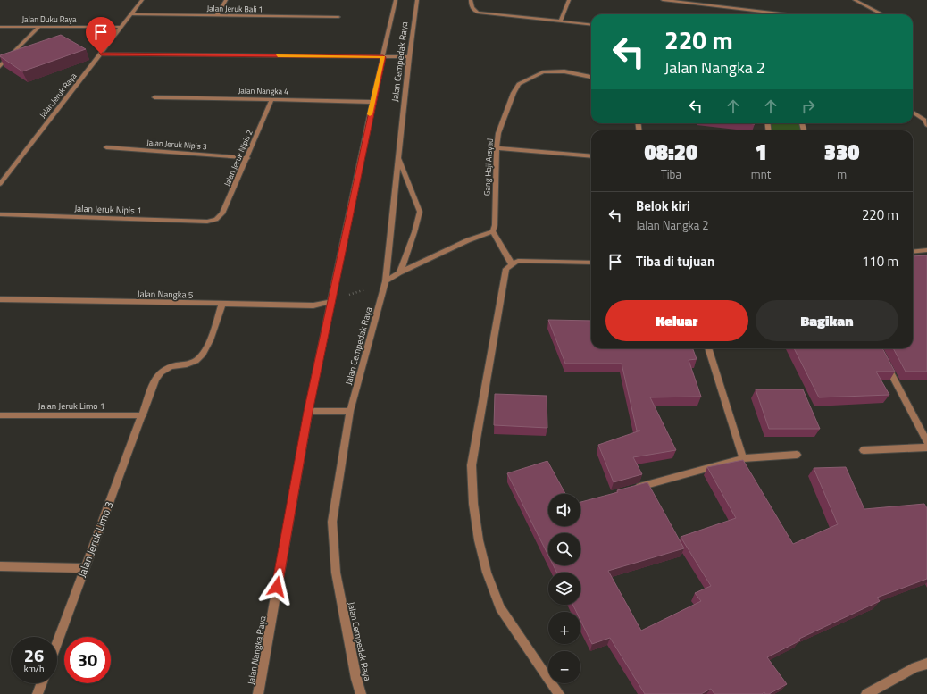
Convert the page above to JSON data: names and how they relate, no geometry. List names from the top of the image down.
{
  "streets": {
    "street": [
      "Jalan Jeruk Bali 1",
      "Jalan Duku Raya",
      "Jalan Cempedak Raya",
      "Jalan Nangka 4",
      "Jalan Jeruk Raya",
      "Jalan Jeruk Nipis 3",
      "Jalan Jeruk Nipis 2",
      "Gang Haji Arsyad",
      "Jalan Jeruk Nipis 1",
      "Jalan Nangka 5",
      "Jalan Jeruk Limo 1",
      "Jalan Jeruk Limo 3",
      "Jalan Nangka Raya"
    ]
  },
  "crossings": [
    ["Jalan Jeruk Bali 1", "Jalan Jeruk Raya"],
    ["Jalan Duku Raya", "Jalan Jeruk Raya"],
    ["Jalan Nangka 4", "Jalan Jeruk Nipis 2"],
    ["Jalan Nangka 4", "Jalan Nangka Raya"],
    ["Jalan Jeruk Nipis 3", "Jalan Jeruk Nipis 2"],
    ["Jalan Jeruk Nipis 2", "Jalan Jeruk Nipis 1"],
    ["Jalan Nangka 5", "Jalan Jeruk Limo 3"],
    ["Jalan Nangka 5", "Jalan Nangka Raya"],
    ["Jalan Jeruk Limo 1", "Jalan Jeruk Limo 3"]
  ],
  "page": {
    "turn": ["220 m", "Jalan Nangka 2"],
    "eta": [
      "08:20",
      "Tiba",
      "1",
      "mnt",
      "330",
      "m"
    ],
    "list": [
      {
        "name": "Belok kiri",
        "note": "Jalan Nangka 2",
        "value": "220 m"
      },
      {
        "name": "Tiba di tujuan",
        "value": "110 m"
      }
    ],
    "buttons": ["Keluar", "Bagikan"],
    "map_buttons": ["+", "−"],
    "speed": "26 km/h",
    "limit": "30"
  }
}
